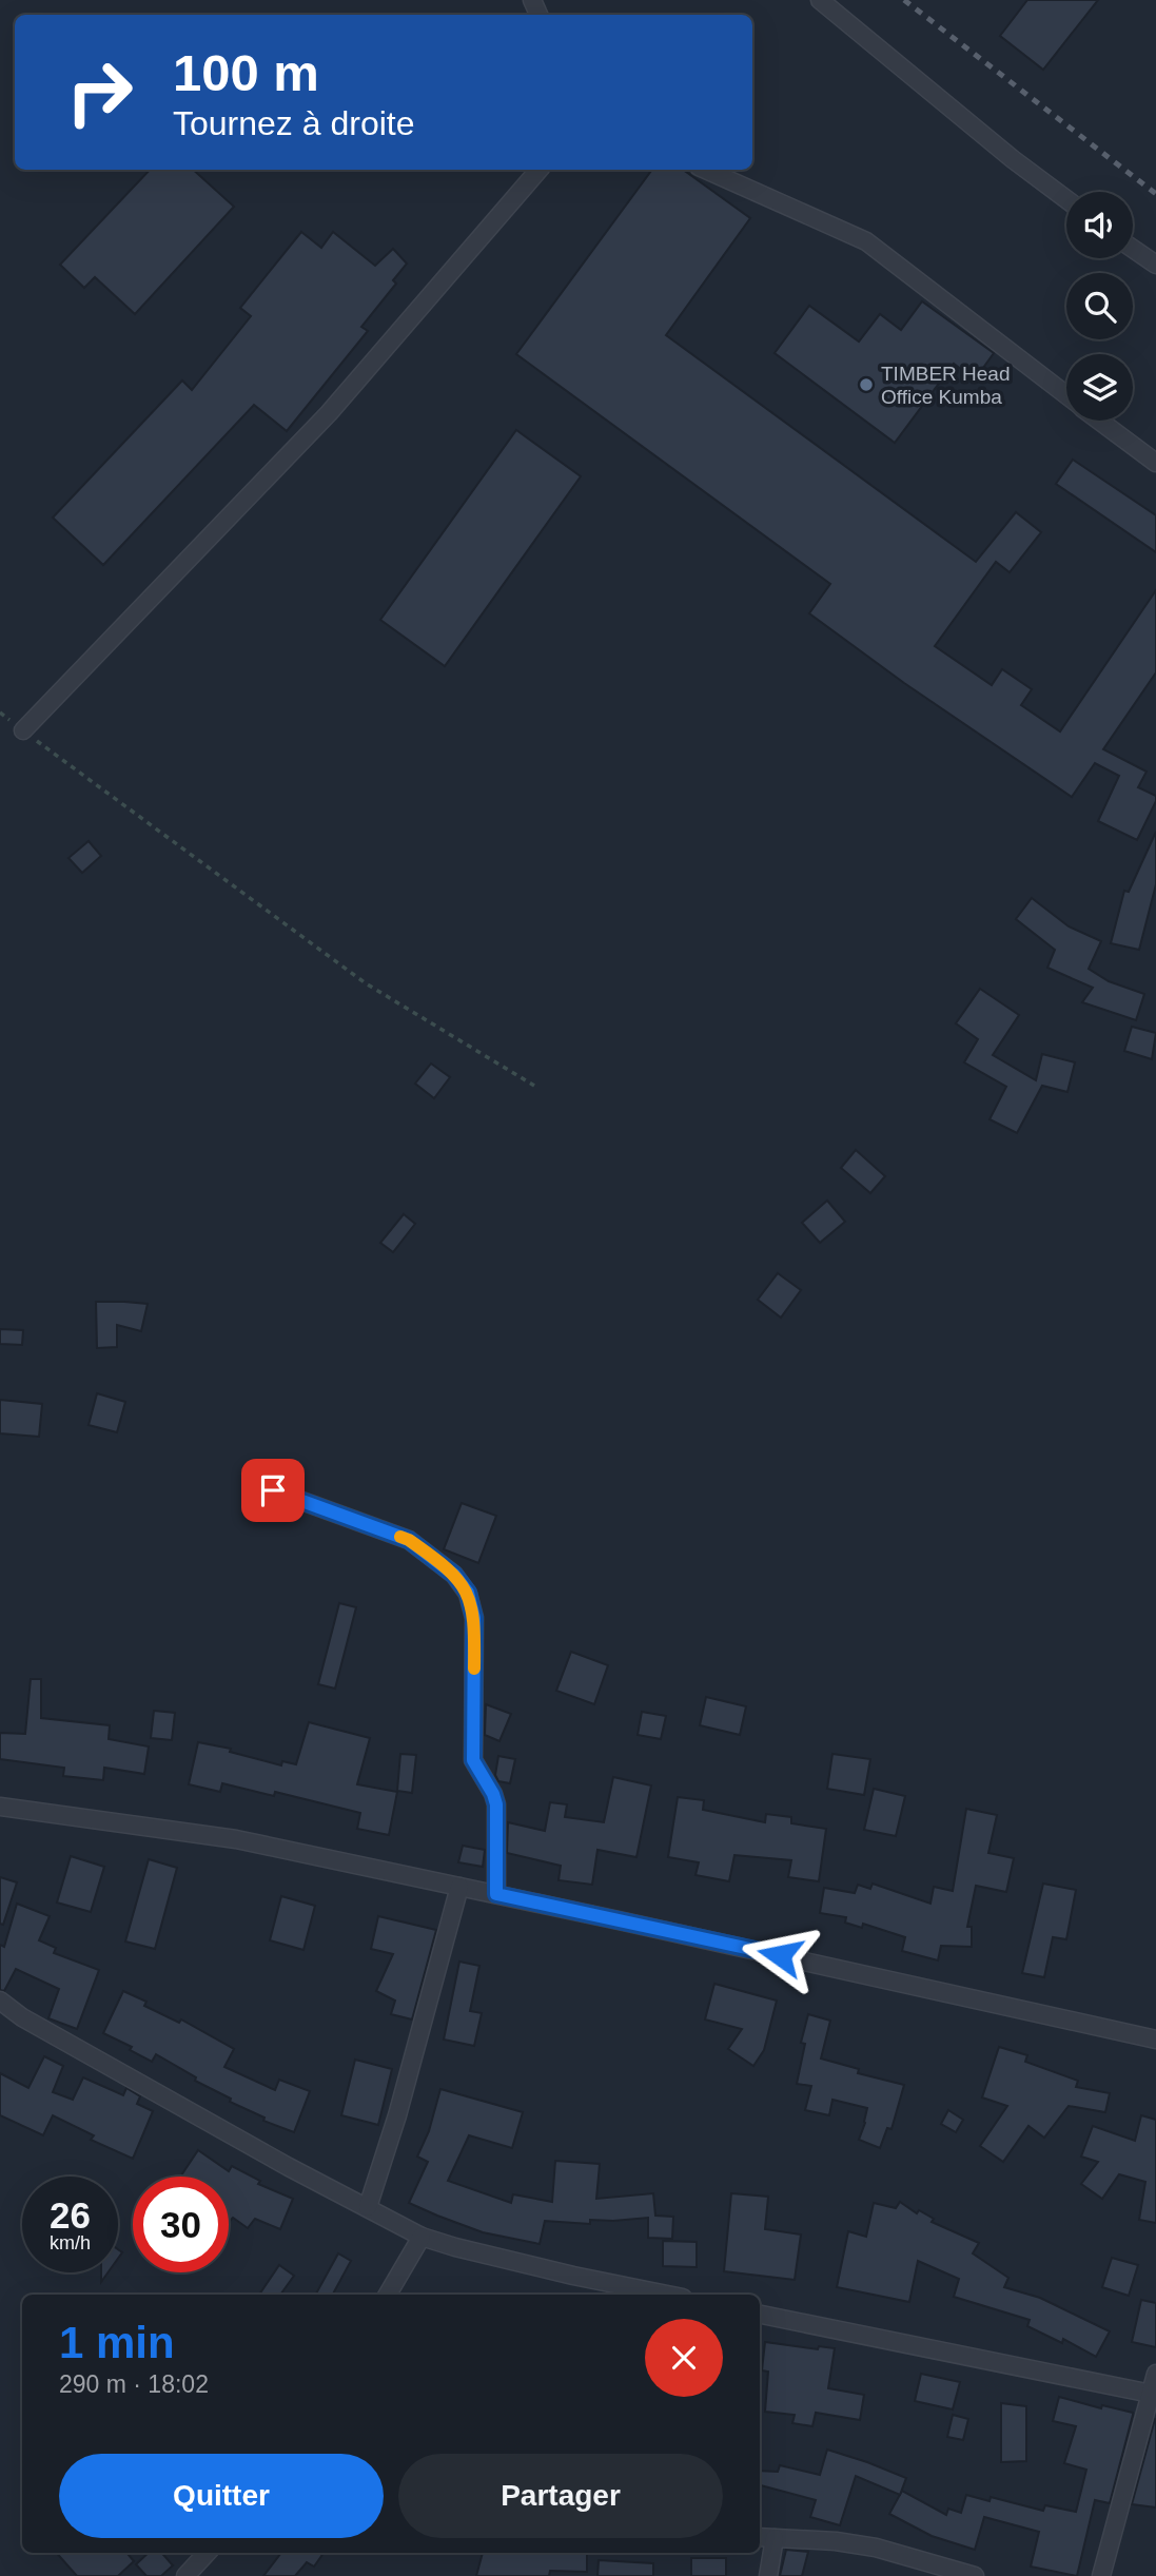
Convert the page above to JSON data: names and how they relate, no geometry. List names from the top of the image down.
{
  "places": ["TIMBER Head Office Kumba"],
  "page": {
    "turn": ["100 m", "Tournez à droite"],
    "speed": "26 km/h",
    "limit": "30",
    "heading": ["1 min", "290 m · 18:02"],
    "buttons": ["Quitter", "Partager"]
  }
}
